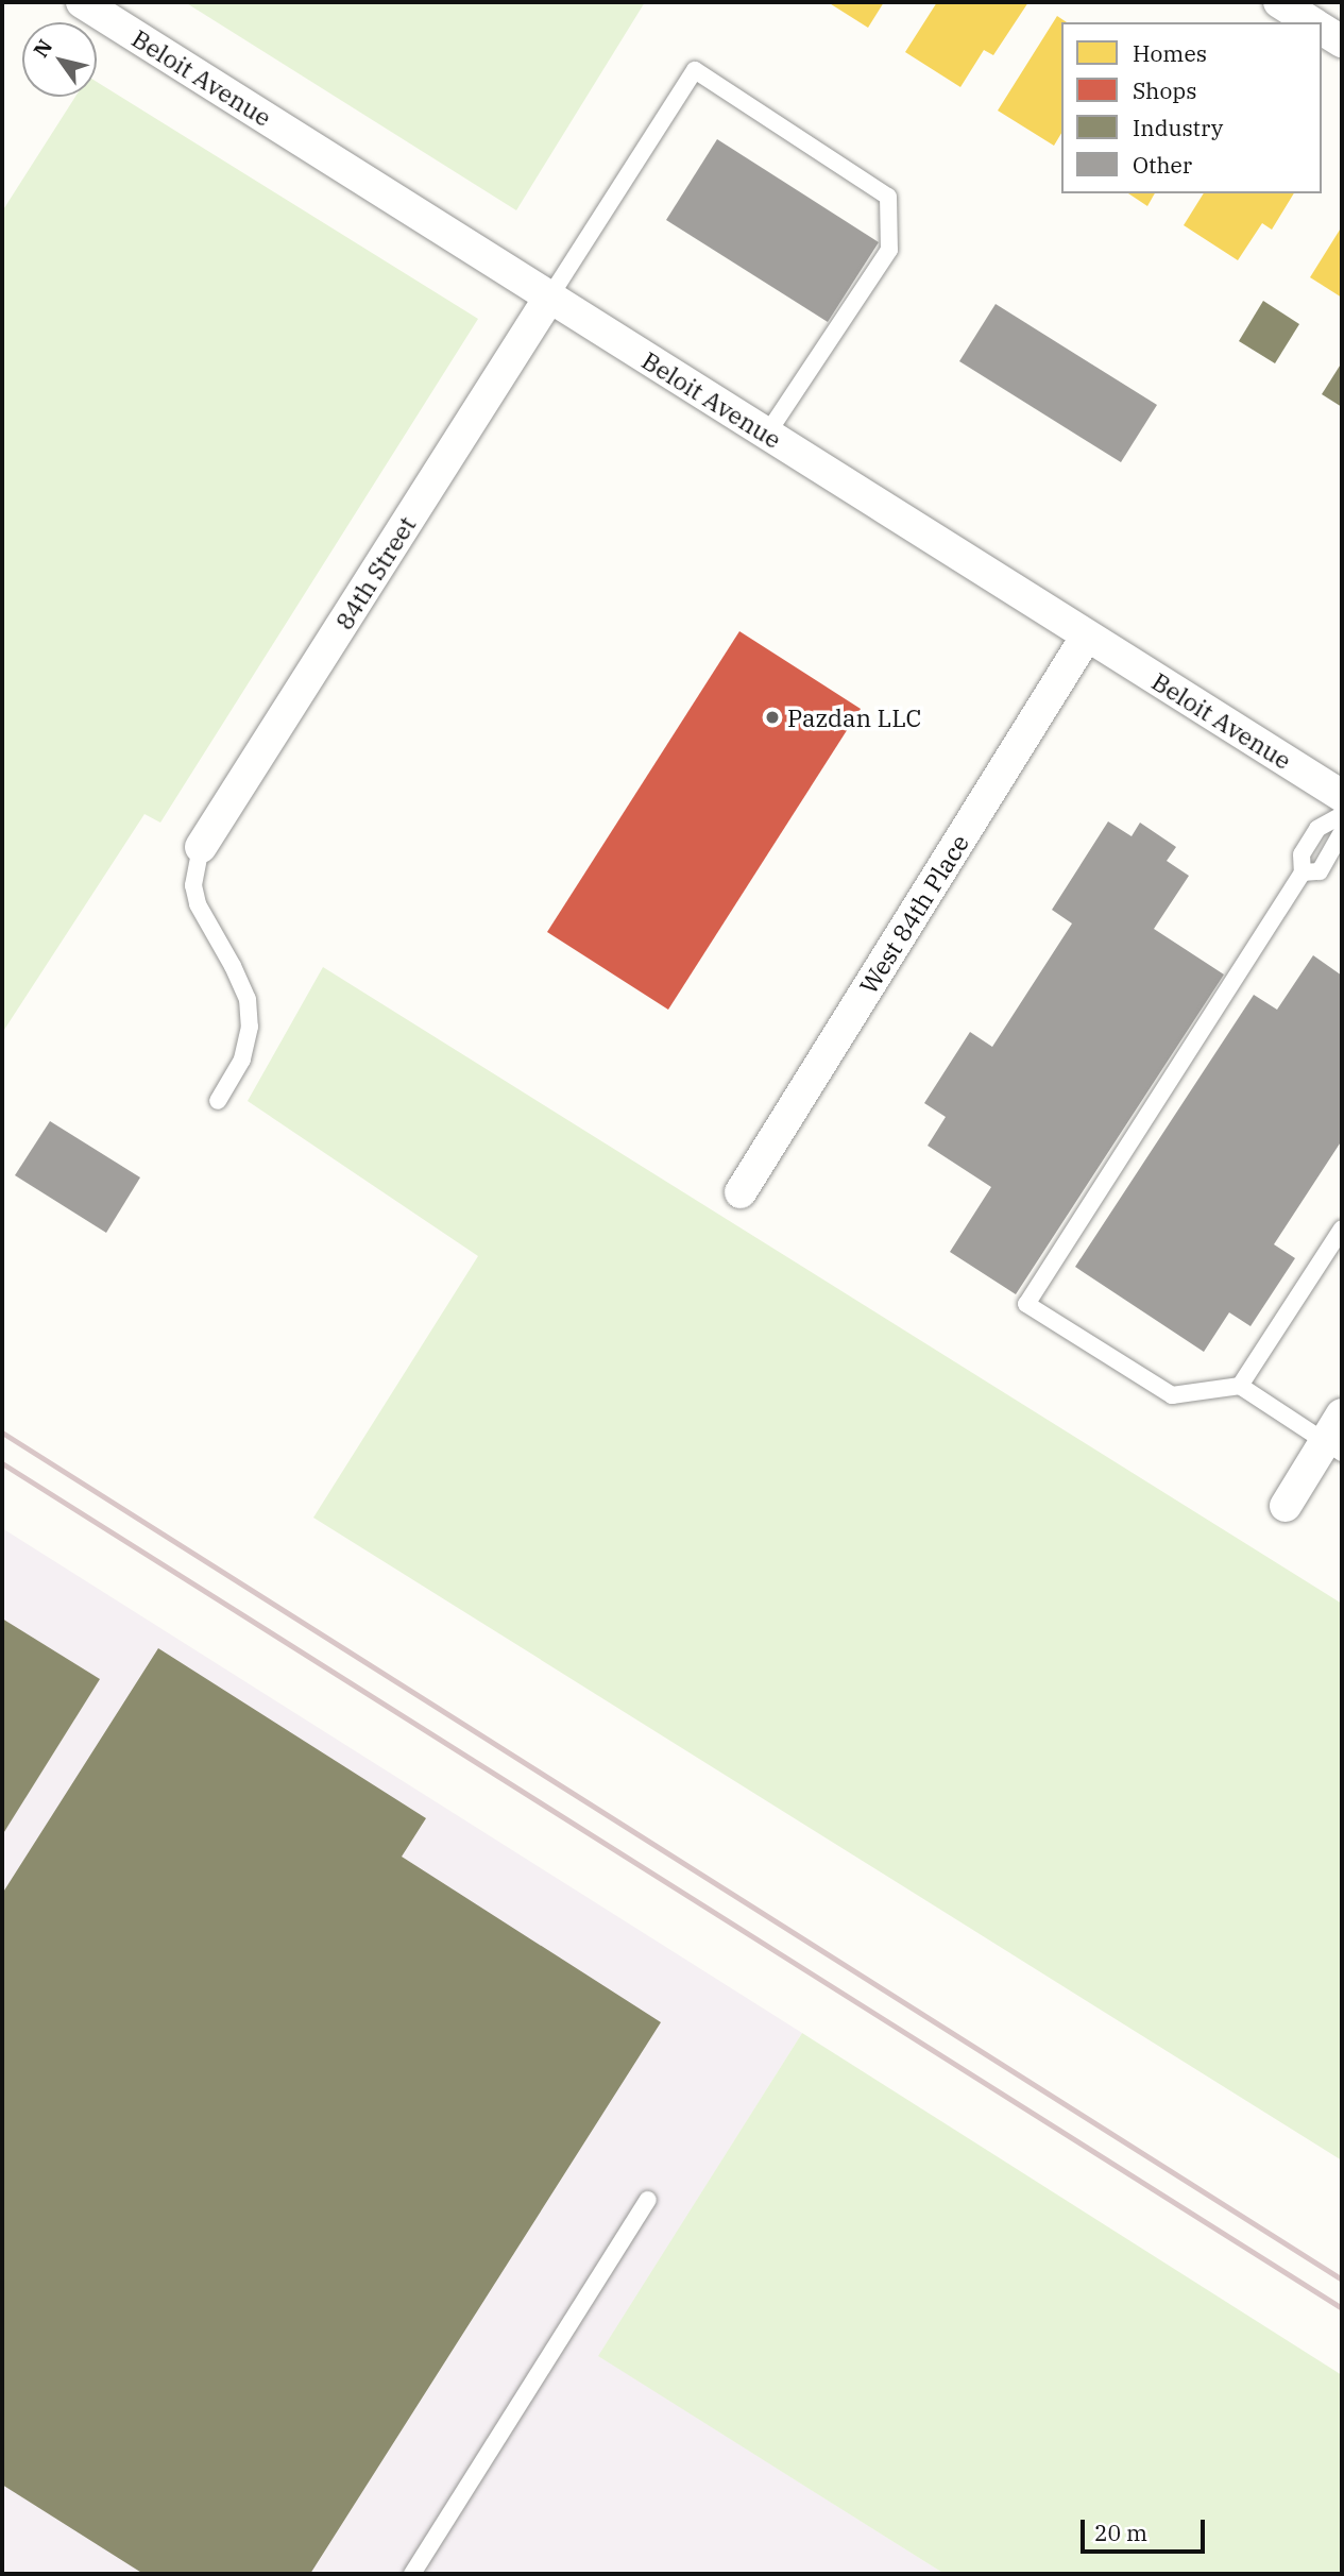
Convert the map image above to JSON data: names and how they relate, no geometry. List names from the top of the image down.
{
  "streets": {
    "street": ["Beloit Avenue", "84th Street", "West 84th Place"]
  },
  "crossings": [
    ["Beloit Avenue", "84th Street"],
    ["Beloit Avenue", "West 84th Place"]
  ],
  "places": ["Pazdan LLC"],
  "legend": [
    "Homes",
    "Shops",
    "Industry",
    "Other"
  ],
  "scale_bar": "20 m",
  "north": "top left"
}
